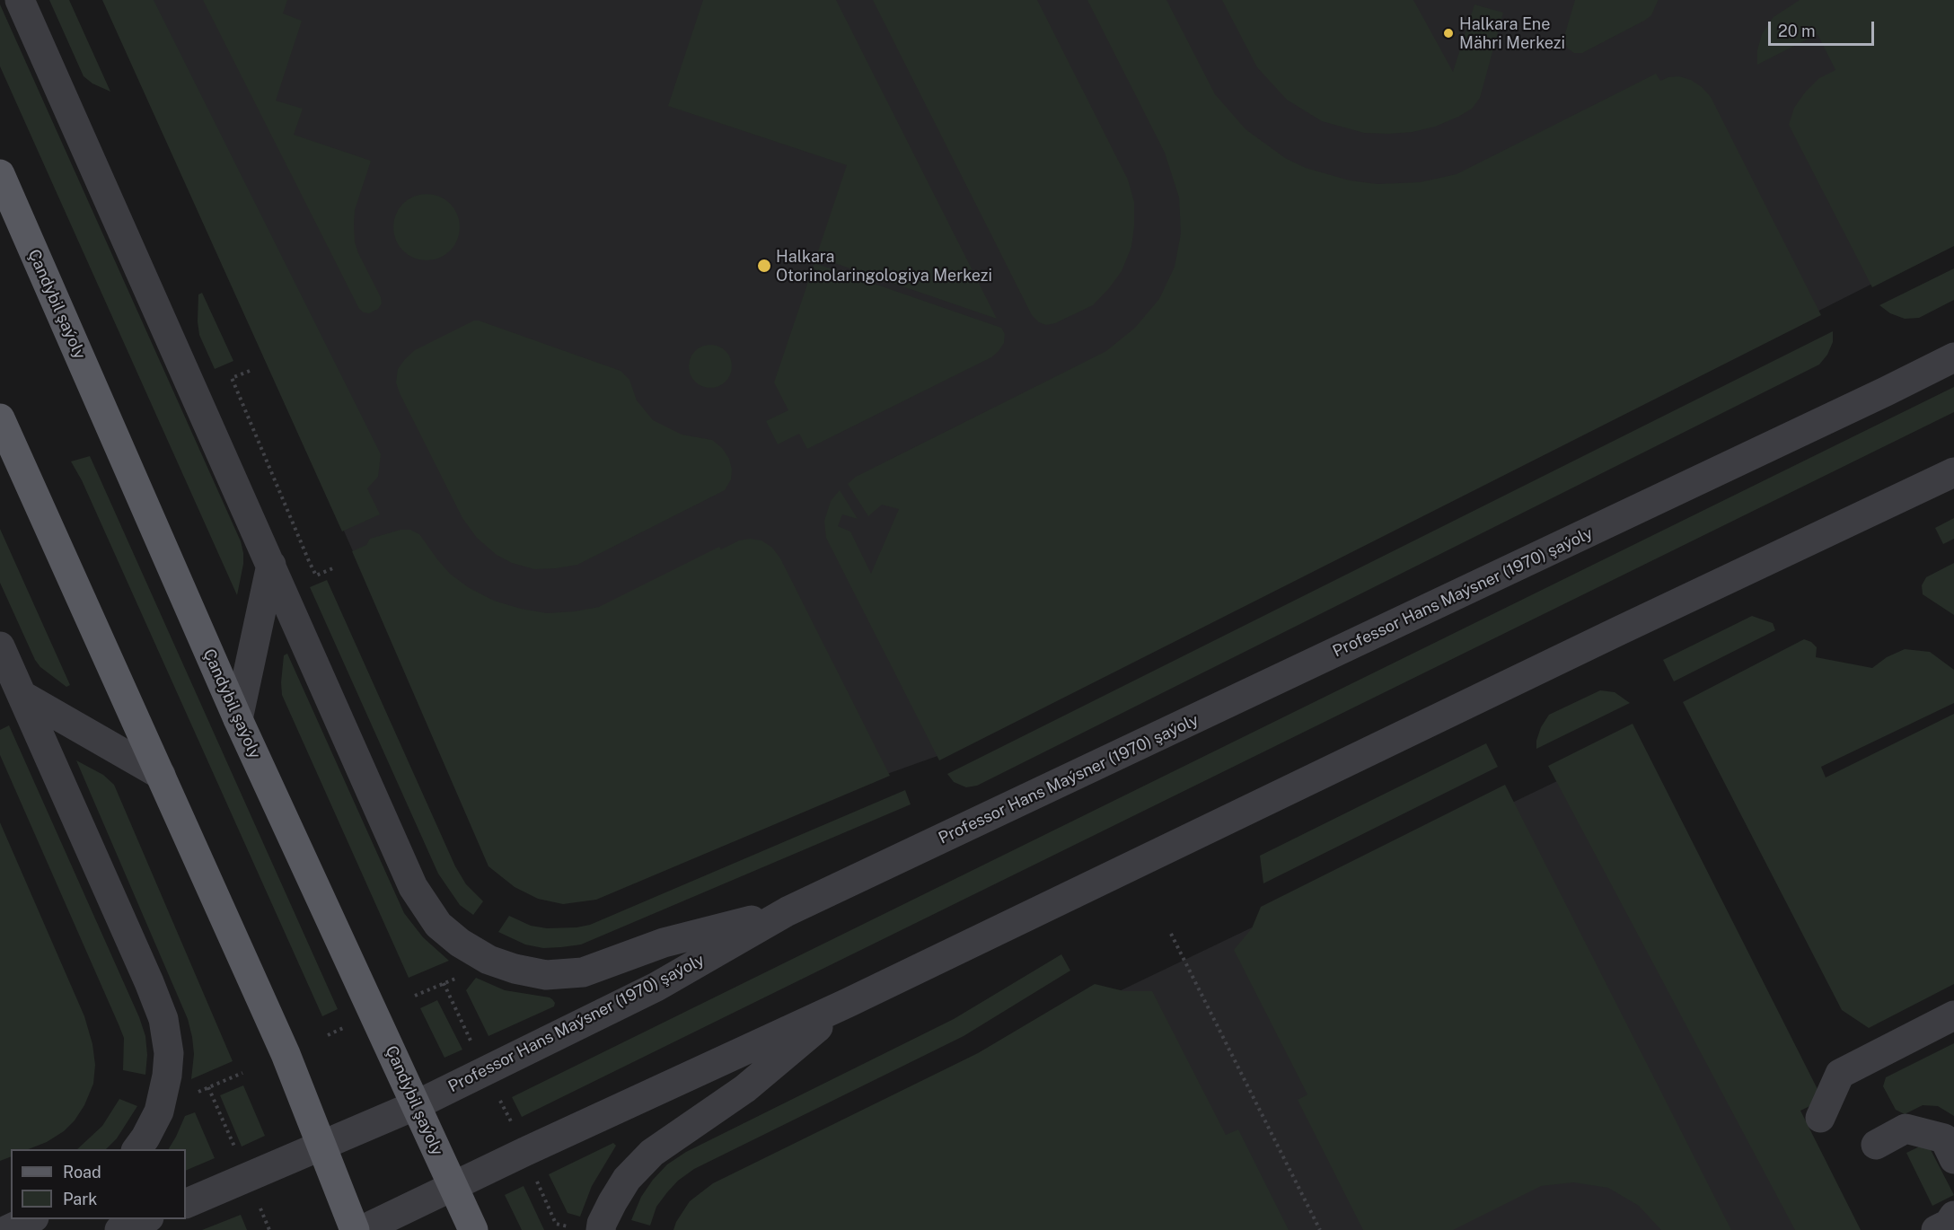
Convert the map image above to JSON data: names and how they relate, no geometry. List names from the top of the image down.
{
  "streets": {
    "main road": ["Çandybil şaýoly"],
    "street": ["Professor Hans Maýsner (1970) şaýoly"]
  },
  "crossings": [
    ["Çandybil şaýoly", "Professor Hans Maýsner (1970) şaýoly"]
  ],
  "places": ["Halkara Ene Mähri Merkezi", "Halkara Otorinolaringologiya Merkezi"],
  "legend": ["Road", "Park"],
  "scale_bar": "20 m"
}
